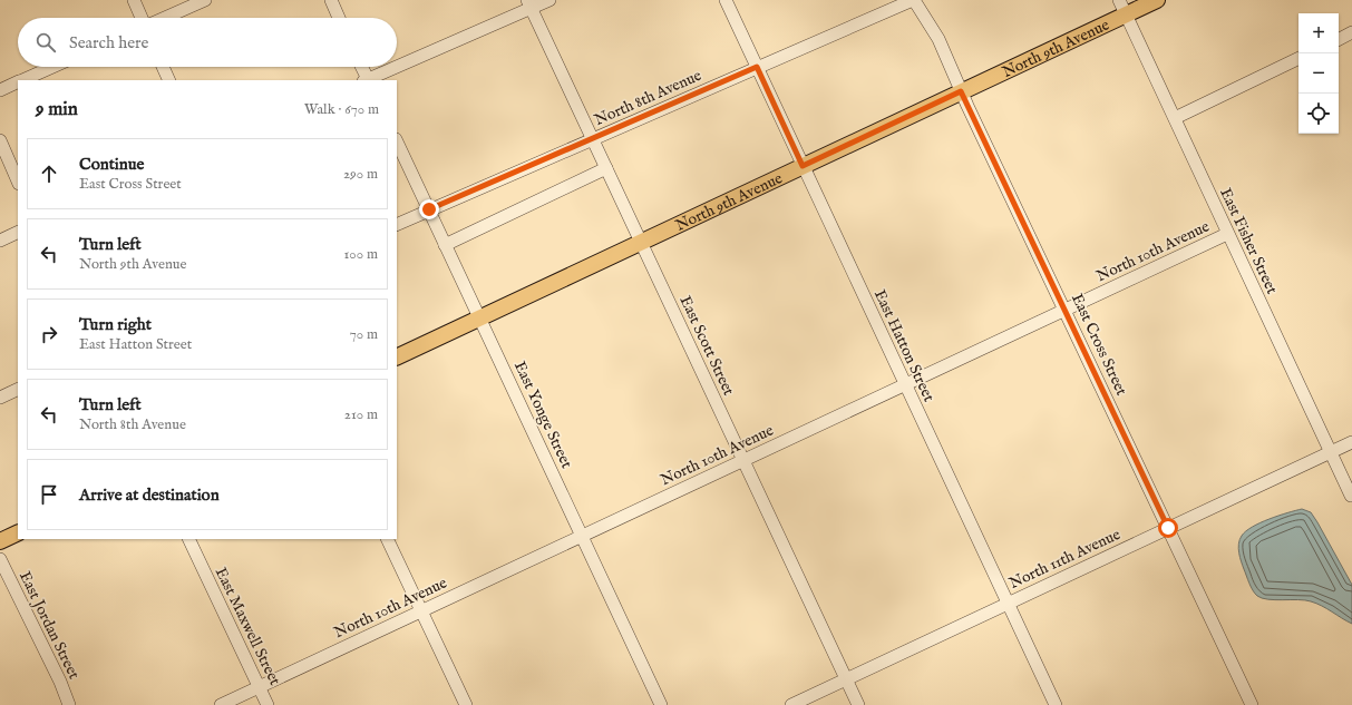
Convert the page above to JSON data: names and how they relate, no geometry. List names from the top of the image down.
{
  "streets": {
    "main road": ["North 9th Avenue"],
    "street": [
      "North 8th Avenue",
      "East Fisher Street",
      "North 10th Avenue",
      "East Cross Street",
      "East Scott Street",
      "East Hatton Street",
      "East Yonge Street",
      "North 11th Avenue",
      "East Jordan Street",
      "East Maxwell Street"
    ]
  },
  "crossings": [
    ["North 9th Avenue", "East Fisher Street"],
    ["North 9th Avenue", "East Cross Street"],
    ["North 9th Avenue", "East Scott Street"],
    ["North 9th Avenue", "East Hatton Street"],
    ["North 9th Avenue", "East Yonge Street"],
    ["North 8th Avenue", "East Cross Street"],
    ["North 8th Avenue", "East Scott Street"],
    ["North 8th Avenue", "East Hatton Street"],
    ["North 8th Avenue", "East Yonge Street"],
    ["East Fisher Street", "North 10th Avenue"],
    ["East Fisher Street", "North 11th Avenue"],
    ["North 10th Avenue", "East Cross Street"],
    ["North 10th Avenue", "East Scott Street"],
    ["North 10th Avenue", "East Hatton Street"],
    ["North 10th Avenue", "East Yonge Street"],
    ["North 10th Avenue", "East Maxwell Street"],
    ["East Cross Street", "North 11th Avenue"],
    ["East Scott Street", "North 11th Avenue"],
    ["East Hatton Street", "North 11th Avenue"]
  ],
  "page": {
    "map_buttons": ["+", "−"],
    "search": "Search here",
    "heading": ["9 min", "Walk · 670 m"],
    "list": [
      ["Continue", "East Cross Street", "290 m"],
      ["Turn left", "North 9th Avenue", "100 m"],
      ["Turn right", "East Hatton Street", "70 m"],
      ["Turn left", "North 8th Avenue", "210 m"],
      "Arrive at destination"
    ]
  }
}
